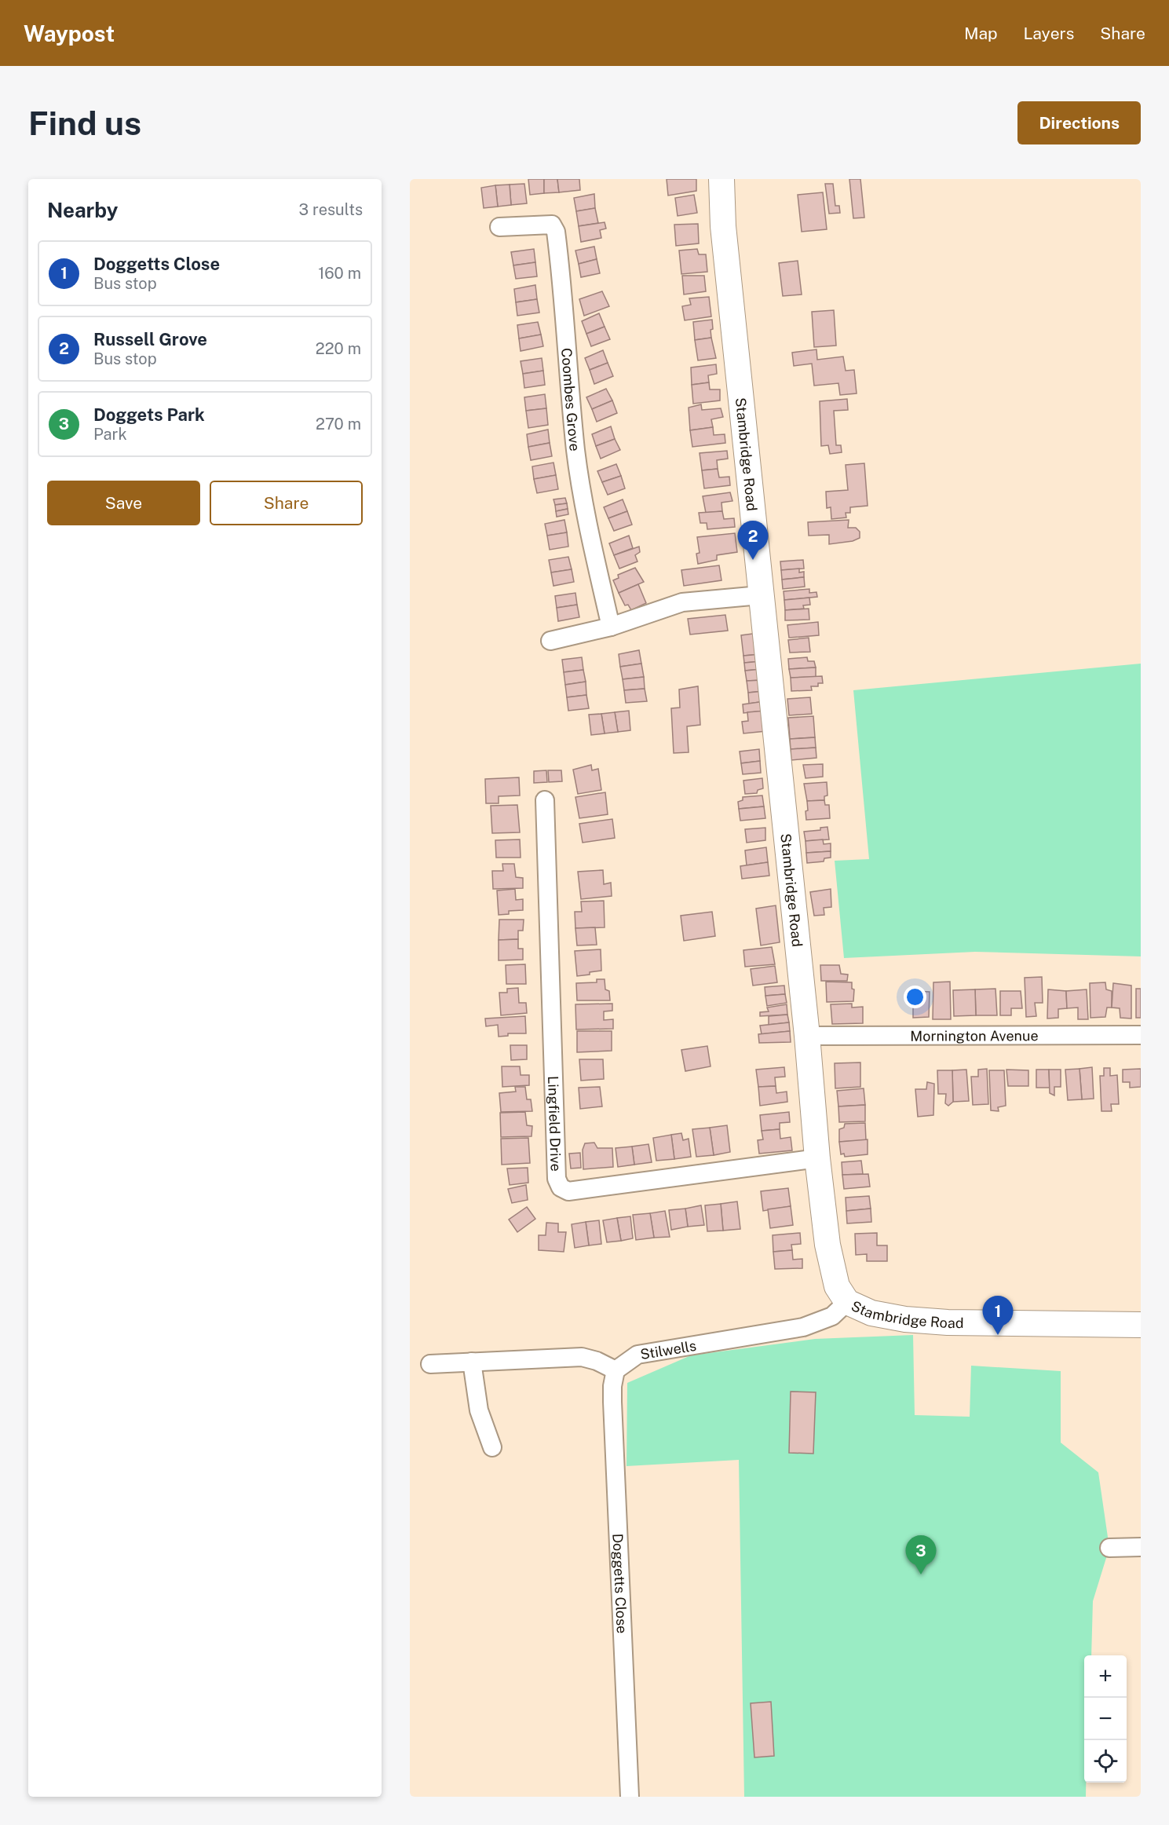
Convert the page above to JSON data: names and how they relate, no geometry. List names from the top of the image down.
{
  "streets": {
    "street": [
      "Coombes Grove",
      "Stambridge Road",
      "Mornington Avenue",
      "Lingfield Drive",
      "Stilwells",
      "Doggetts Close"
    ]
  },
  "crossings": [
    ["Stambridge Road", "Mornington Avenue"],
    ["Stambridge Road", "Lingfield Drive"],
    ["Stambridge Road", "Stilwells"],
    ["Stilwells", "Doggetts Close"]
  ],
  "page": {
    "header": "Waypost",
    "nav": ["Map", "Layers", "Share"],
    "buttons": [
      "Directions",
      ["Save", "Share"]
    ],
    "title": "Find us",
    "heading": ["Nearby", "3 results"],
    "list": [
      {
        "mark": "1",
        "name": "Doggetts Close",
        "note": "Bus stop",
        "value": "160 m"
      },
      {
        "mark": "2",
        "name": "Russell Grove",
        "note": "Bus stop",
        "value": "220 m"
      },
      {
        "mark": "3",
        "name": "Doggets Park",
        "note": "Park",
        "value": "270 m"
      }
    ],
    "pins": ["2", "1", "3"],
    "map_buttons": ["+", "−"]
  }
}
